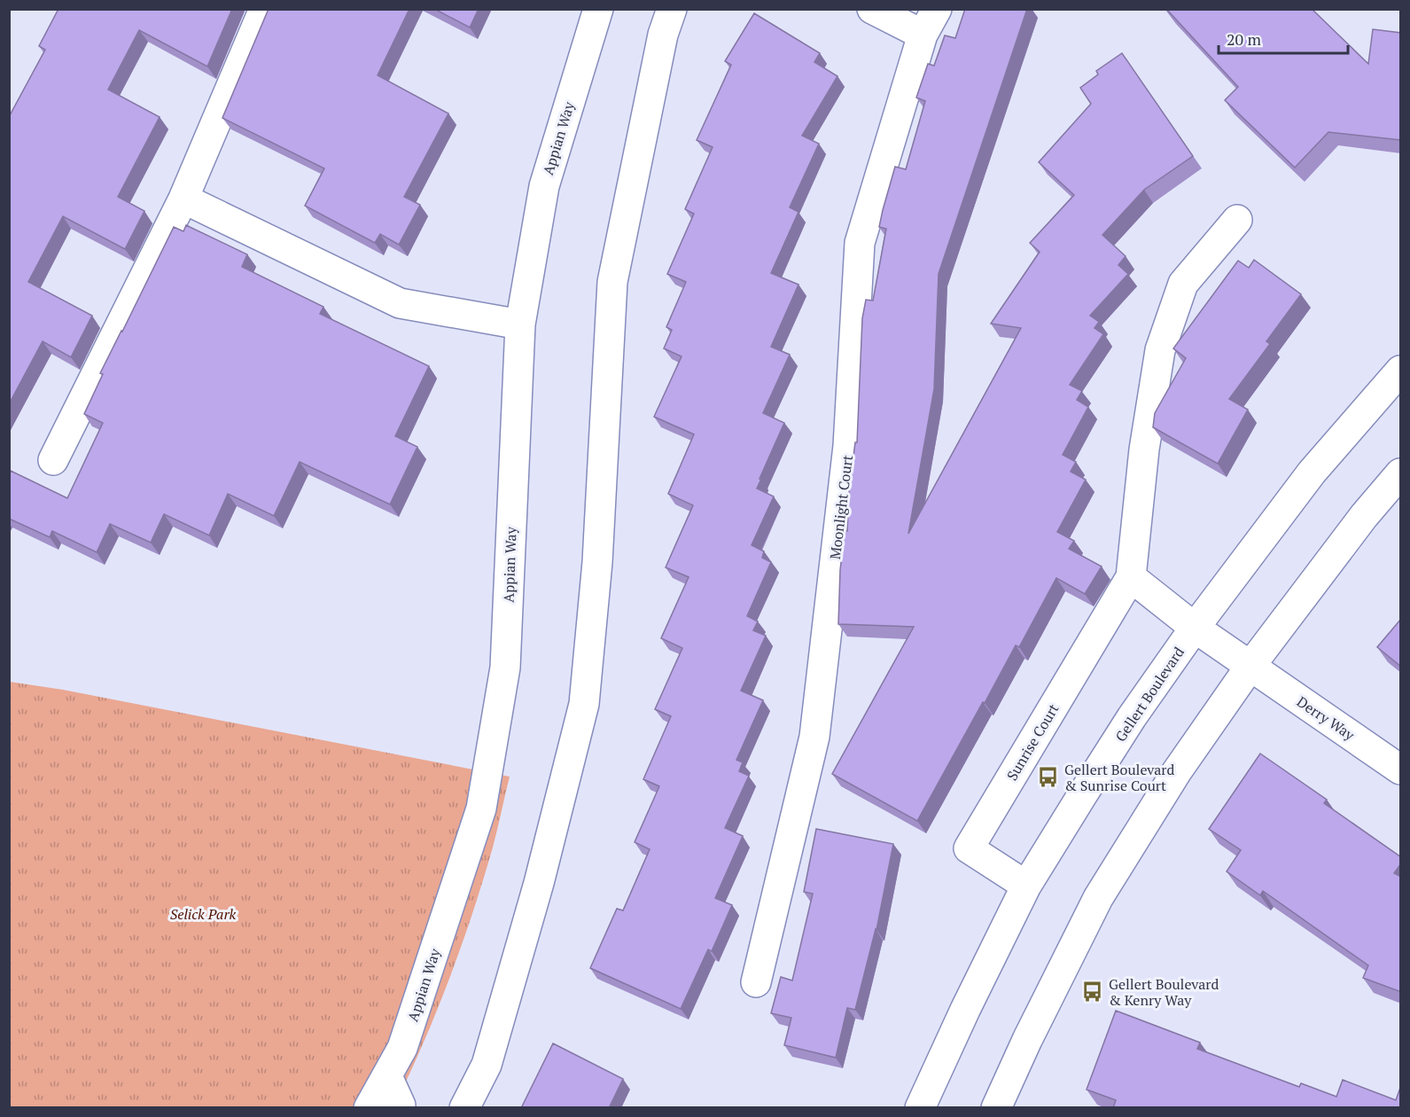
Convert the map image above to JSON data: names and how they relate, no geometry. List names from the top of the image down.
{
  "streets": {
    "street": [
      "Appian Way",
      "Moonlight Court",
      "Gellert Boulevard",
      "Derry Way",
      "Sunrise Court"
    ]
  },
  "crossings": [
    ["Gellert Boulevard", "Derry Way"],
    ["Gellert Boulevard", "Sunrise Court"]
  ],
  "parks": ["Selick Park"],
  "places": {
    "bus stop": ["Gellert Boulevard & Sunrise Court", "Gellert Boulevard & Kenry Way"]
  },
  "scale_bar": "20 m"
}
